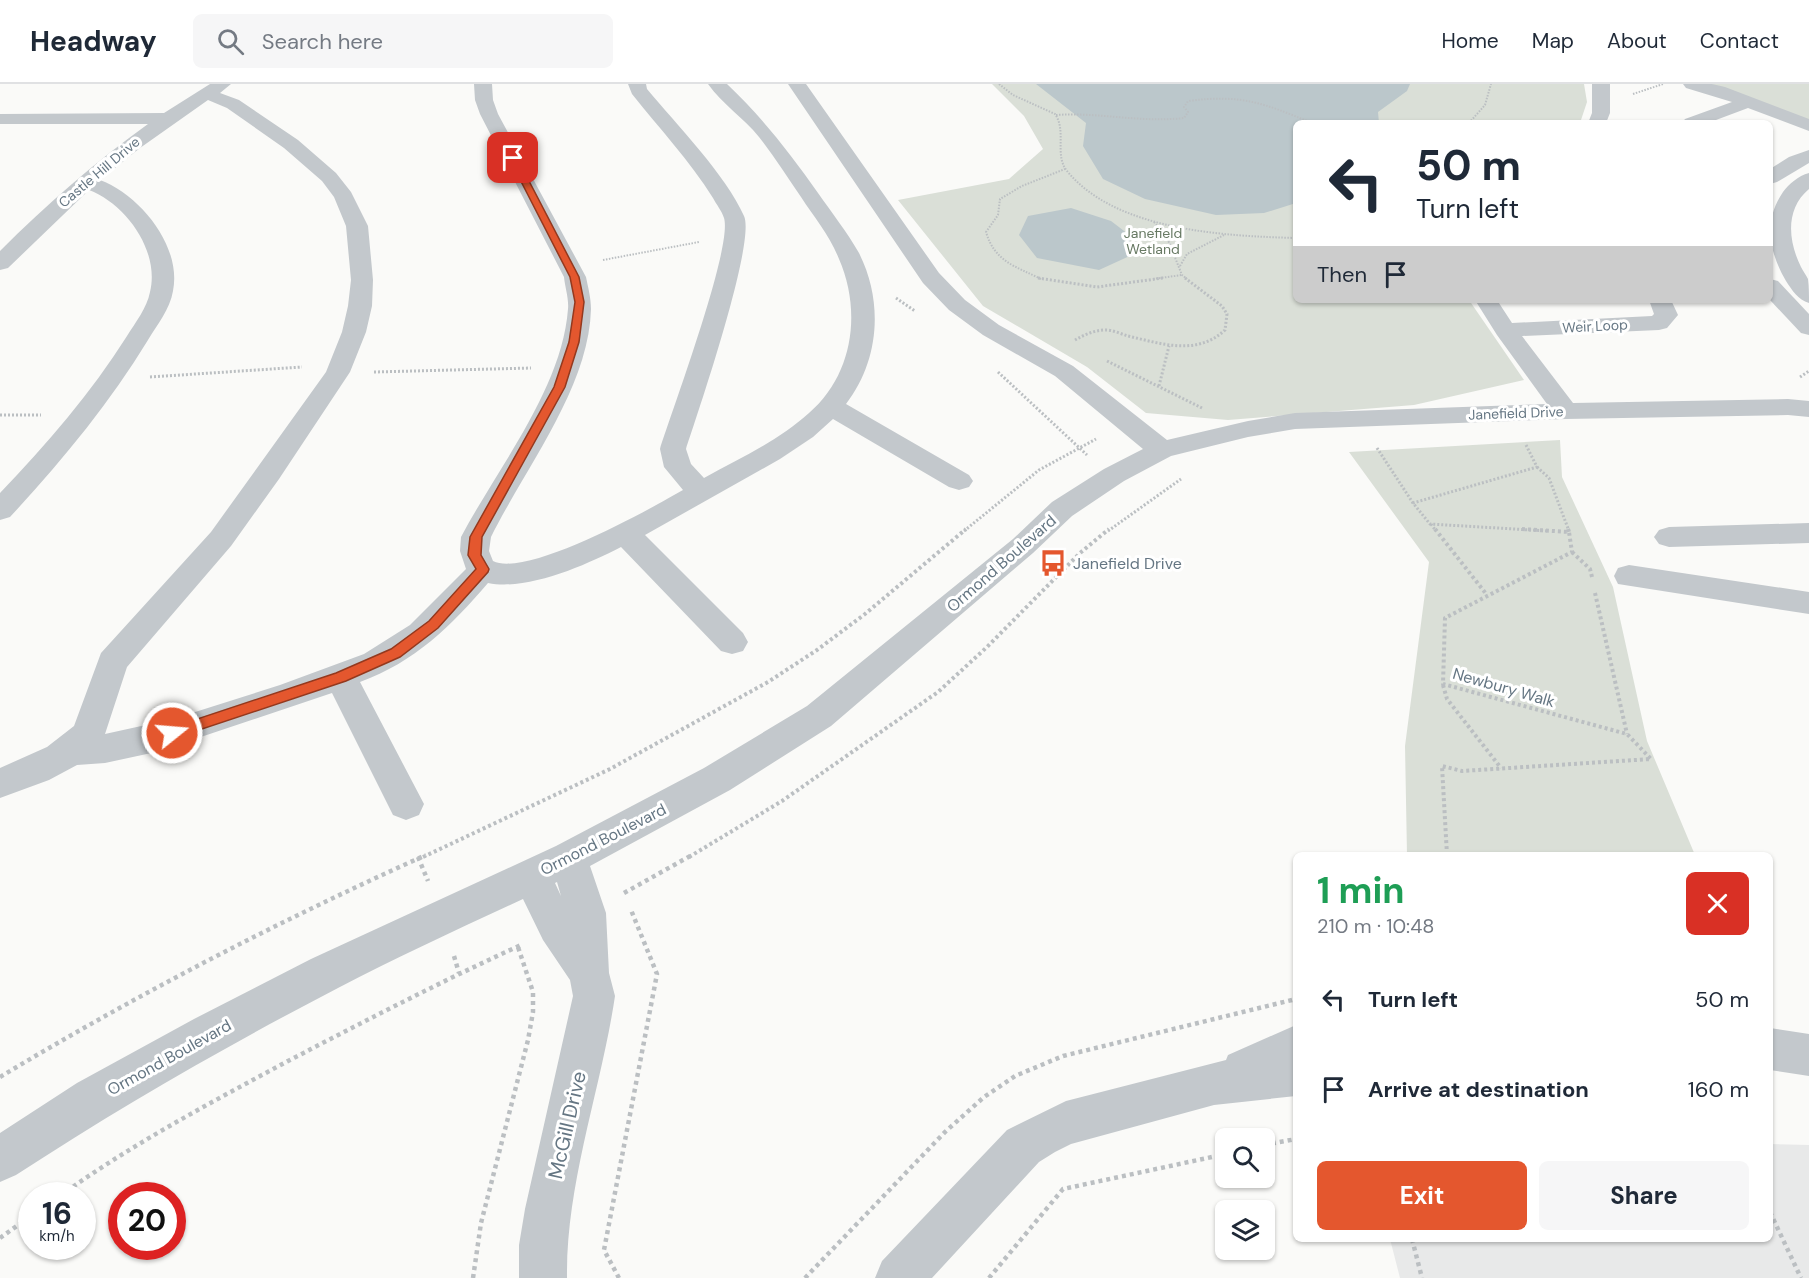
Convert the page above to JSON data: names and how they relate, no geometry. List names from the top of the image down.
{
  "streets": {
    "street": [
      "Castle Hill Drive",
      "Weir Loop",
      "Janefield Drive",
      "Ormond Boulevard",
      "McGill Drive"
    ],
    "path": ["Newbury Walk"]
  },
  "crossings": [
    ["Janefield Drive", "Ormond Boulevard"],
    ["Ormond Boulevard", "McGill Drive"]
  ],
  "parks": ["Janefield Wetland"],
  "places": {
    "bus stop": ["Janefield Drive"]
  },
  "page": {
    "header": "Headway",
    "search": "Search here",
    "nav": [
      "Home",
      "Map",
      "About",
      "Contact"
    ],
    "turn": ["50 m", "Turn left"],
    "then": "Then",
    "heading": ["1 min", "210 m · 10:48"],
    "list": [
      {
        "name": "Turn left",
        "value": "50 m"
      },
      {
        "name": "Arrive at destination",
        "value": "160 m"
      }
    ],
    "buttons": ["Exit", "Share"],
    "speed": "16 km/h",
    "limit": "20"
  }
}
